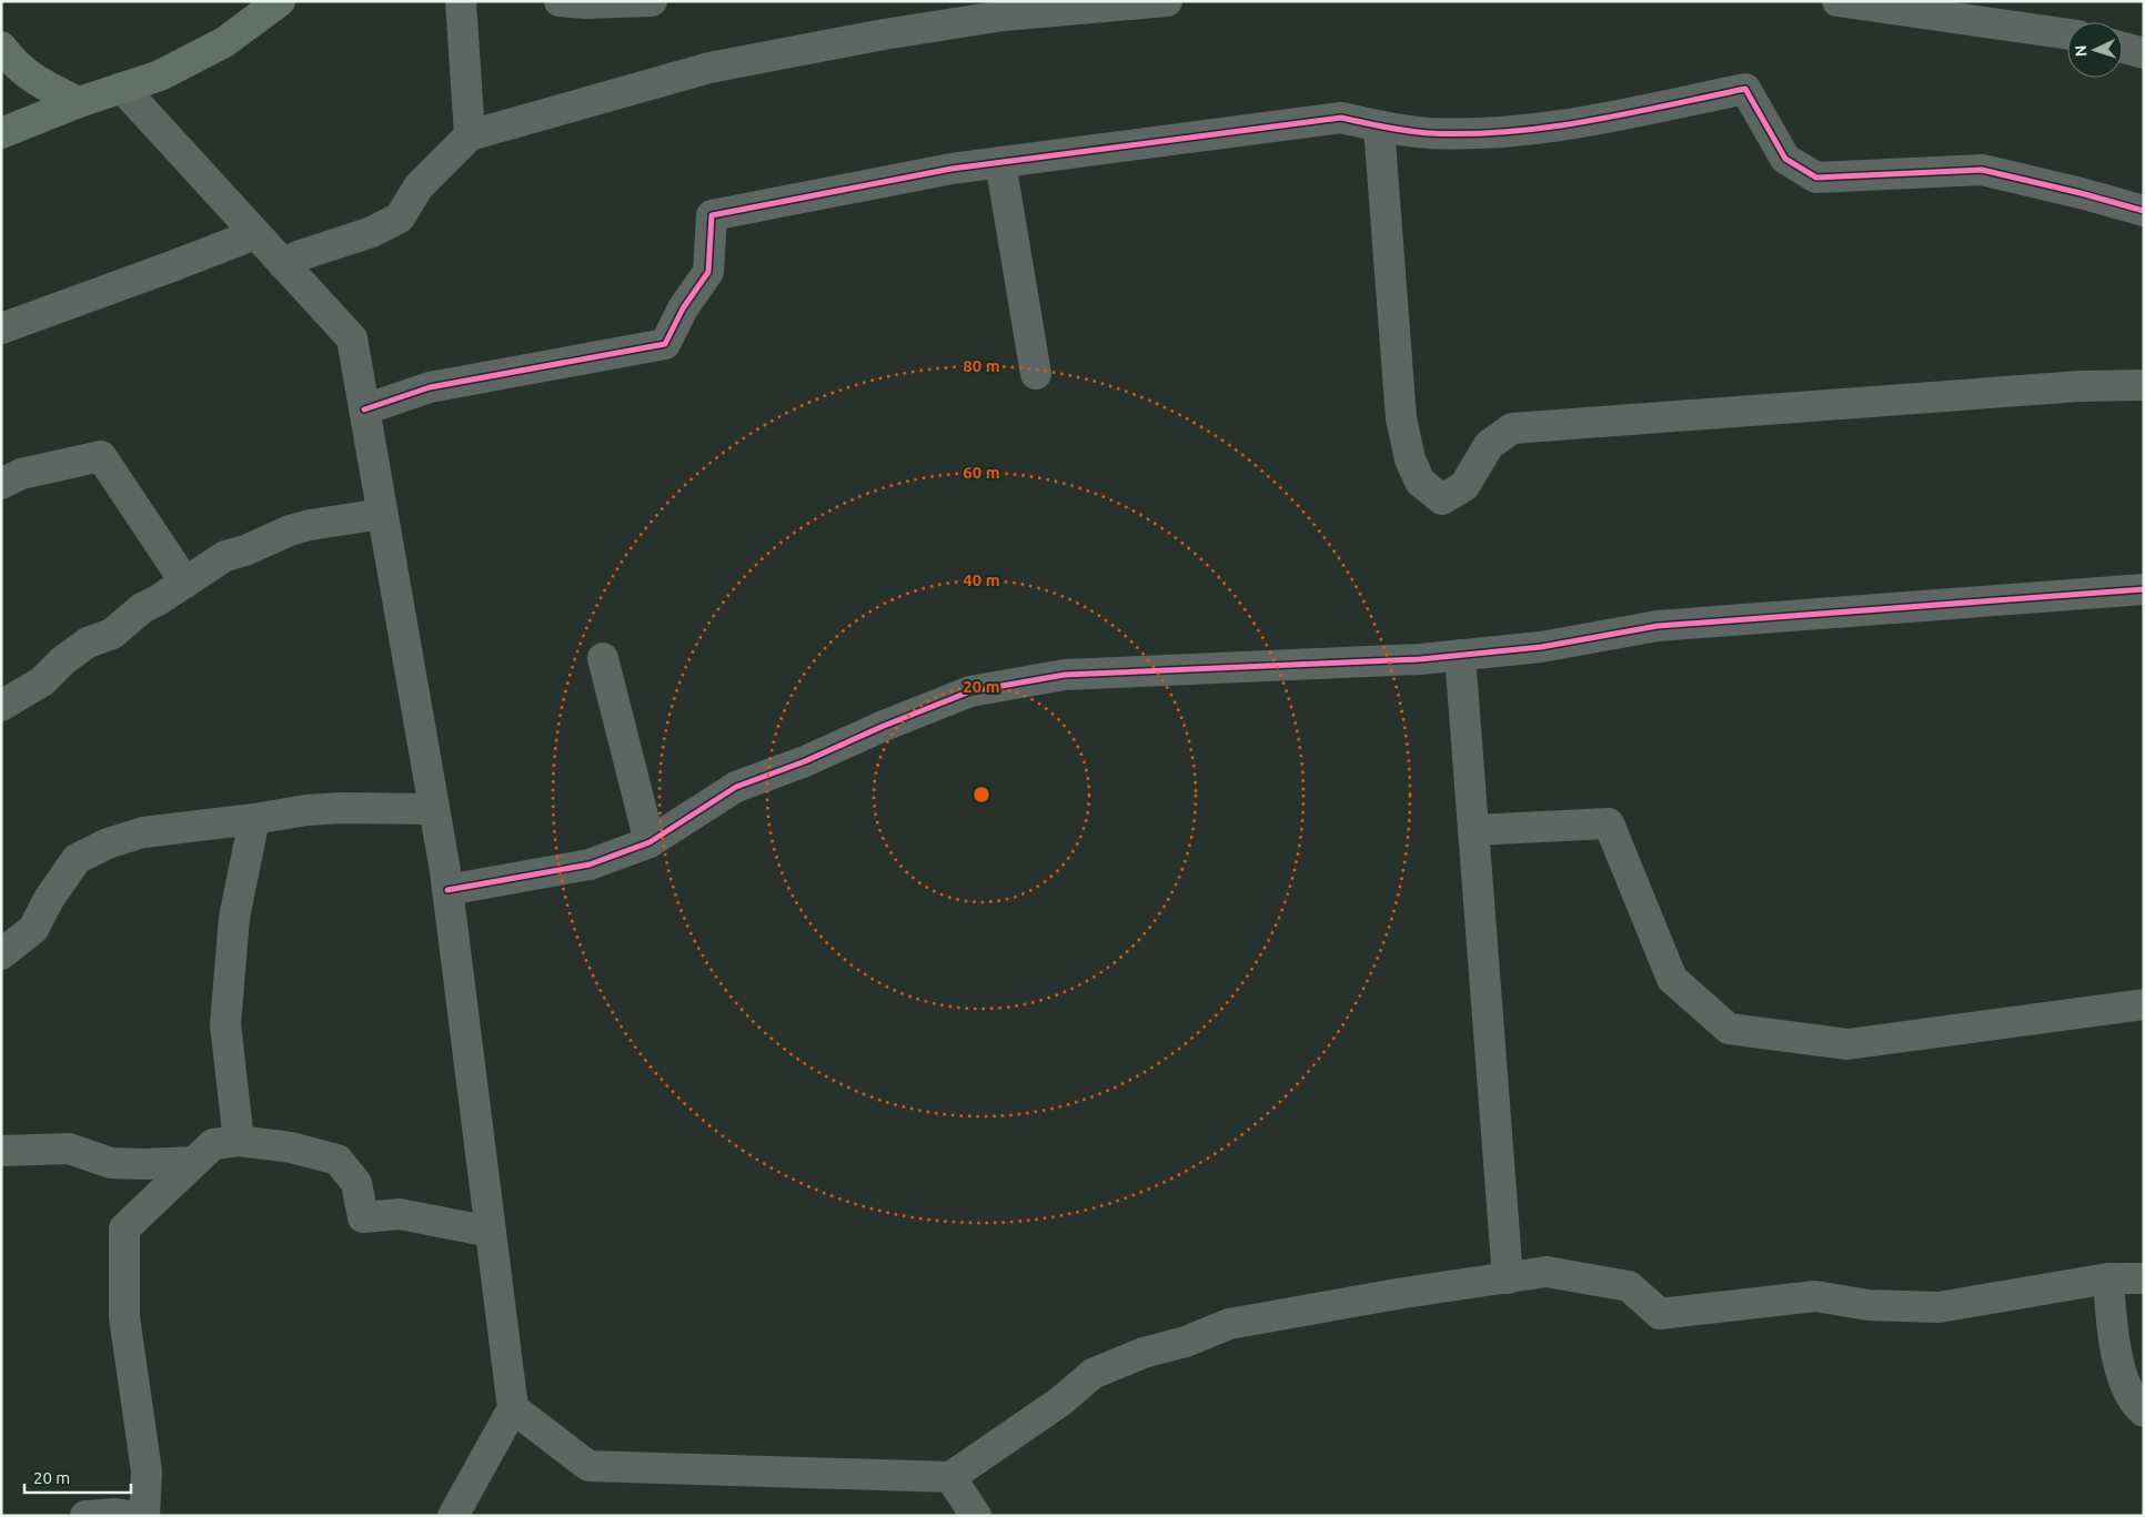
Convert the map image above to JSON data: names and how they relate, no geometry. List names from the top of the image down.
{
  "scale_bar": "20 m",
  "north": "left",
  "rings": [
    "80 m",
    "60 m",
    "40 m",
    "20 m"
  ]
}
